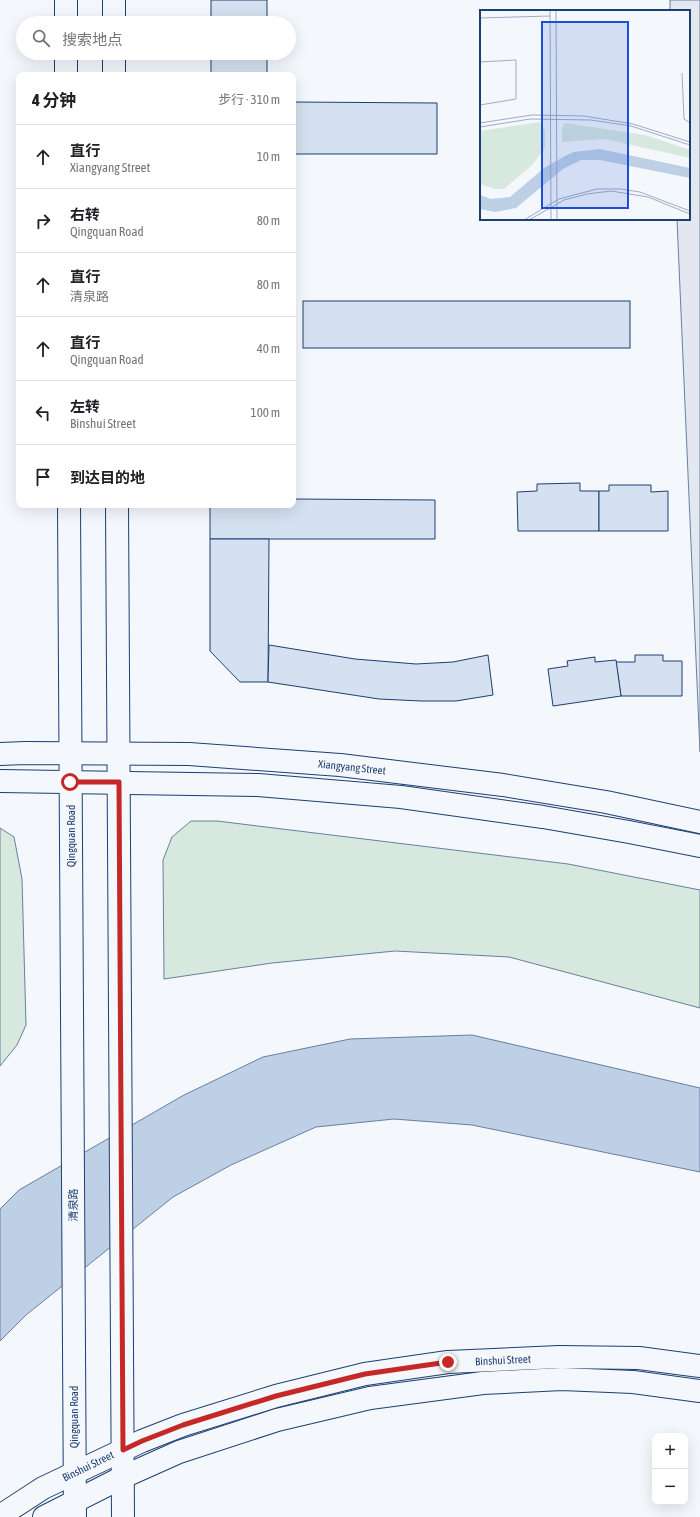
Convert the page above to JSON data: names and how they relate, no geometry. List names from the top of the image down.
{
  "streets": {
    "street": [
      "Xiangyang Street",
      "Qingquan Road",
      "清泉路",
      "Binshui Street"
    ]
  },
  "crossings": [
    ["Xiangyang Street", "Qingquan Road"],
    ["Qingquan Road", "清泉路"],
    ["Qingquan Road", "Binshui Street"]
  ],
  "page": {
    "search": "搜索地点",
    "heading": ["4 分钟", "步行 · 310 m"],
    "list": [
      ["直行", "Xiangyang Street", "10 m"],
      ["右转", "Qingquan Road", "80 m"],
      ["直行", "清泉路", "80 m"],
      ["直行", "Qingquan Road", "40 m"],
      ["左转", "Binshui Street", "100 m"],
      "到达目的地"
    ],
    "map_buttons": ["+", "−"]
  }
}
